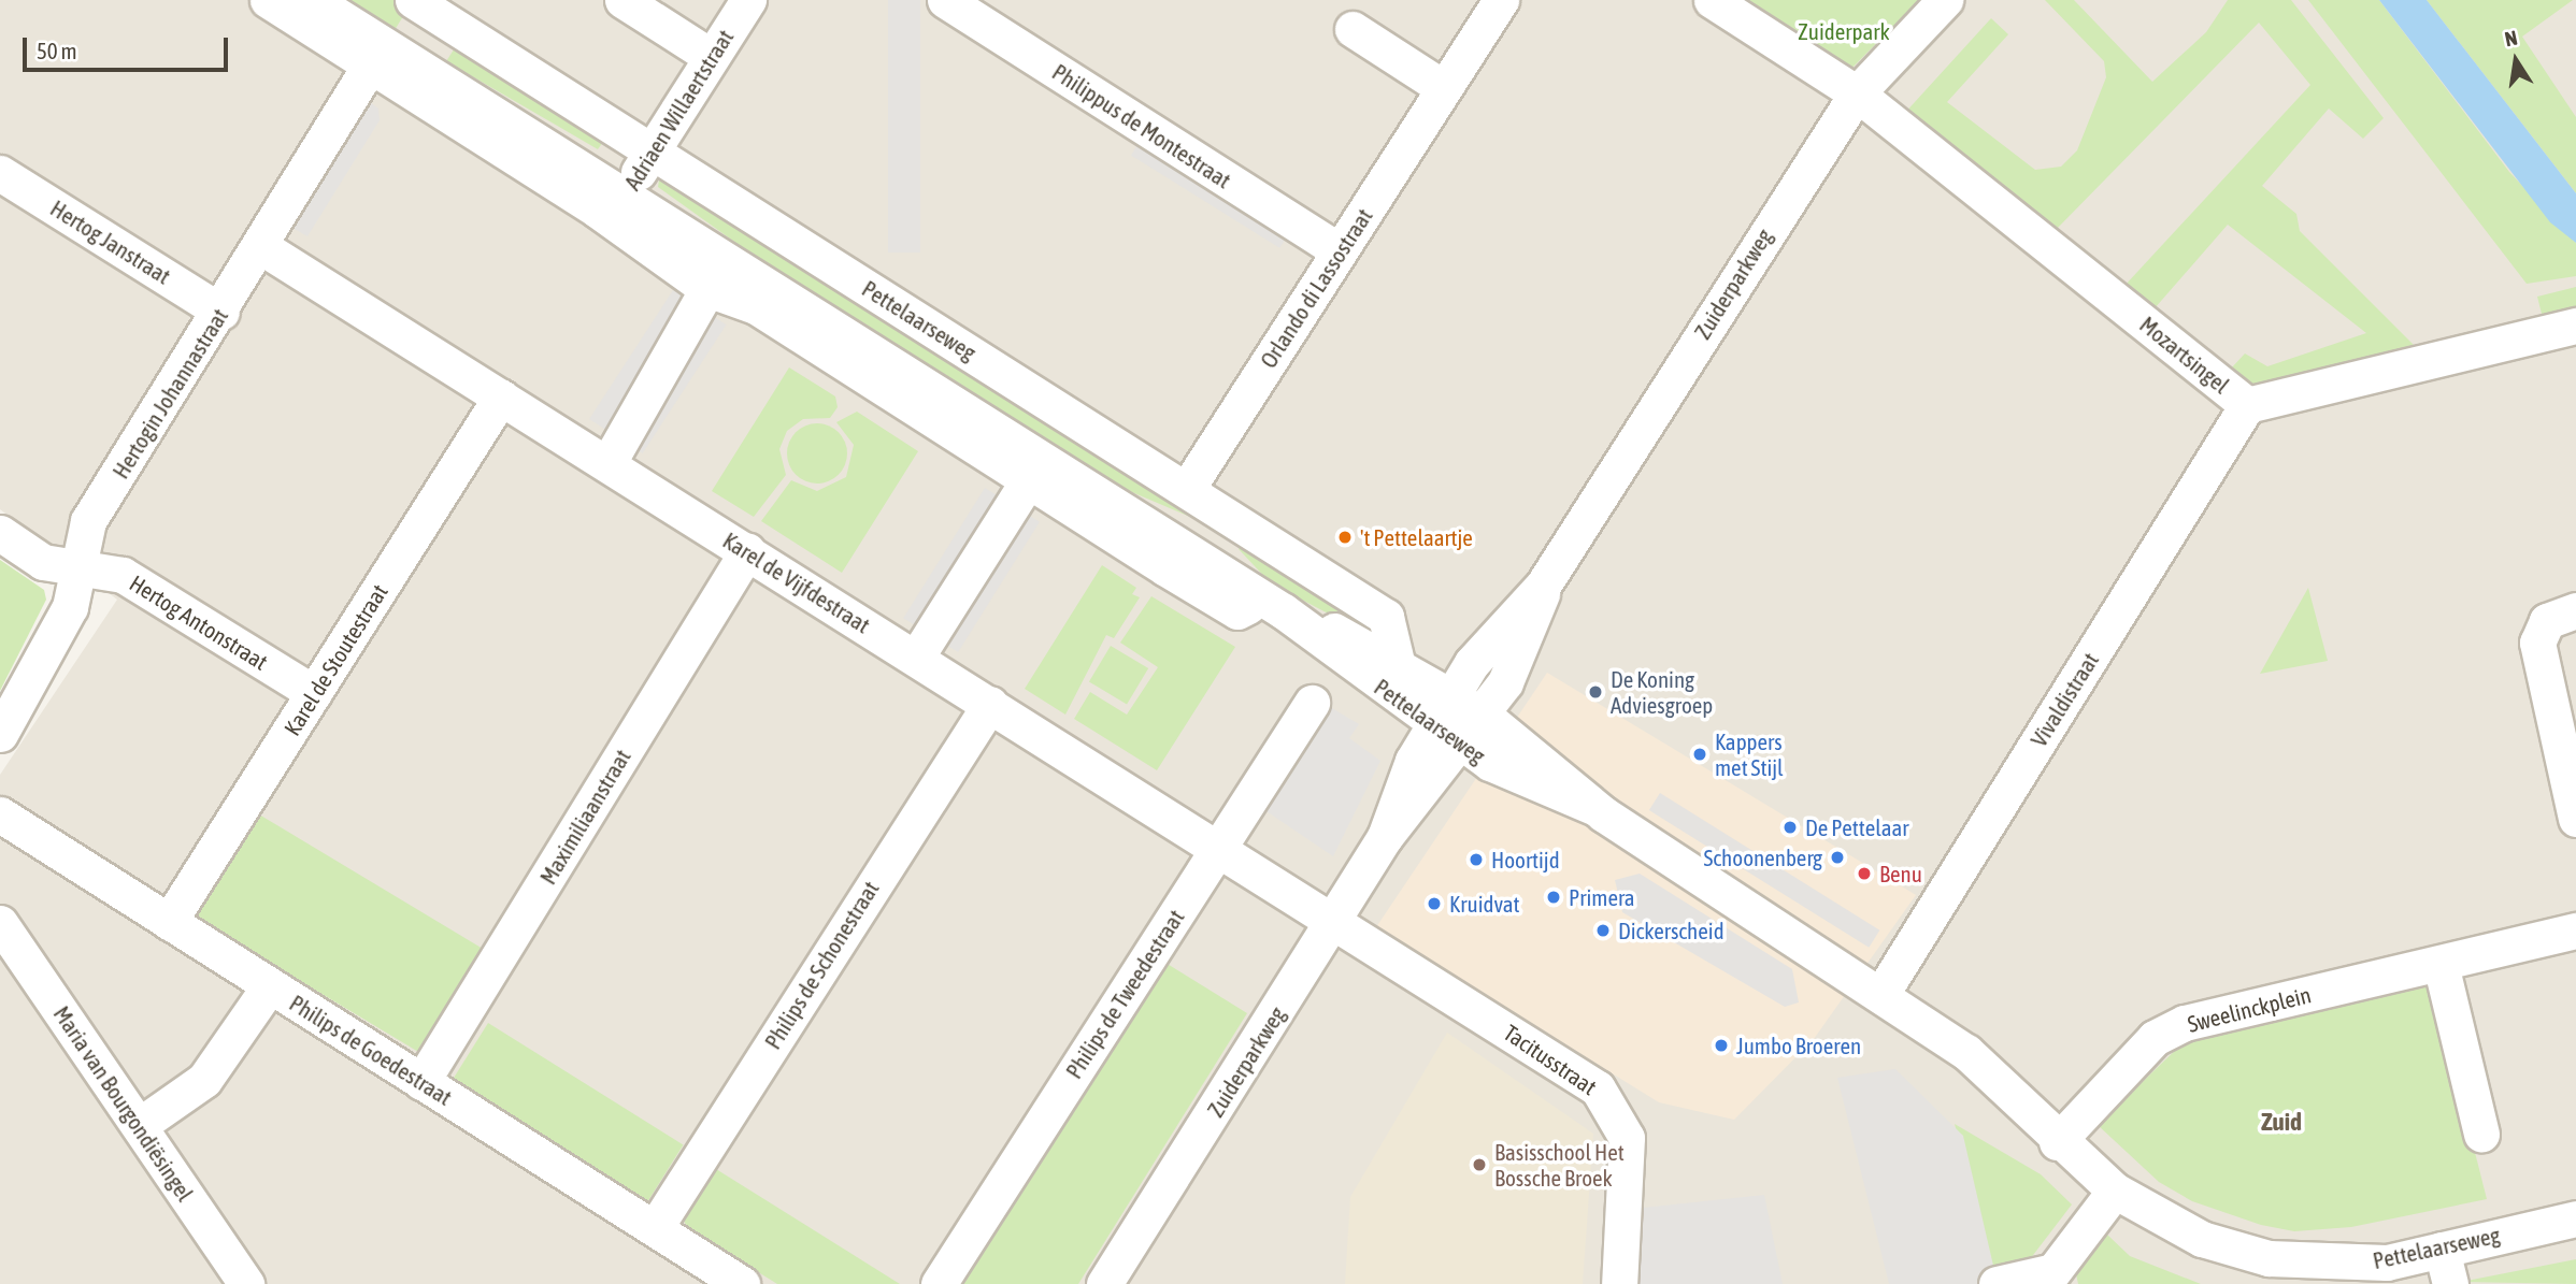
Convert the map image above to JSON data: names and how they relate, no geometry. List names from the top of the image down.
{
  "streets": {
    "street": [
      "Adriaen Willaertstraat",
      "Philippus de Montestraat",
      "Hertog Janstraat",
      "Zuiderparkweg",
      "Orlando di Lassostraat",
      "Pettelaarseweg",
      "Mozartsingel",
      "Hertogin Johannastraat",
      "Karel de Vijfdestraat",
      "Hertog Antonstraat",
      "Karel de Stoutestraat",
      "Vivaldistraat",
      "Maximiliaanstraat",
      "Philips de Schonestraat",
      "Philips de Tweedestraat",
      "Sweelinckplein",
      "Philips de Goedestraat",
      "Tacitusstraat",
      "Maria van Bourgondiësingel"
    ]
  },
  "crossings": [
    ["Adriaen Willaertstraat", "Pettelaarseweg"],
    ["Philippus de Montestraat", "Orlando di Lassostraat"],
    ["Hertog Janstraat", "Hertogin Johannastraat"],
    ["Zuiderparkweg", "Pettelaarseweg"],
    ["Zuiderparkweg", "Mozartsingel"],
    ["Zuiderparkweg", "Karel de Vijfdestraat"],
    ["Zuiderparkweg", "Tacitusstraat"],
    ["Orlando di Lassostraat", "Pettelaarseweg"],
    ["Pettelaarseweg", "Hertogin Johannastraat"],
    ["Pettelaarseweg", "Vivaldistraat"],
    ["Pettelaarseweg", "Sweelinckplein"],
    ["Mozartsingel", "Vivaldistraat"],
    ["Hertogin Johannastraat", "Karel de Vijfdestraat"],
    ["Hertogin Johannastraat", "Hertog Antonstraat"],
    ["Karel de Vijfdestraat", "Karel de Stoutestraat"],
    ["Karel de Vijfdestraat", "Maximiliaanstraat"],
    ["Karel de Vijfdestraat", "Philips de Schonestraat"],
    ["Karel de Vijfdestraat", "Philips de Tweedestraat"],
    ["Karel de Vijfdestraat", "Tacitusstraat"],
    ["Hertog Antonstraat", "Karel de Stoutestraat"],
    ["Karel de Stoutestraat", "Philips de Goedestraat"],
    ["Maximiliaanstraat", "Philips de Goedestraat"],
    ["Philips de Schonestraat", "Philips de Goedestraat"]
  ],
  "districts": ["Zuid"],
  "parks": ["Zuiderpark"],
  "places": [
    "'t Pettelaartje",
    "De Koning Adviesgroep",
    "Kappers met Stijl",
    "De Pettelaar",
    "Schoonenberg",
    "Hoortijd",
    "Benu",
    "Primera",
    "Kruidvat",
    "Dickerscheid",
    "Jumbo Broeren",
    "Basisschool Het Bossche Broek"
  ],
  "scale_bar": "50 m",
  "north": "top"
}
